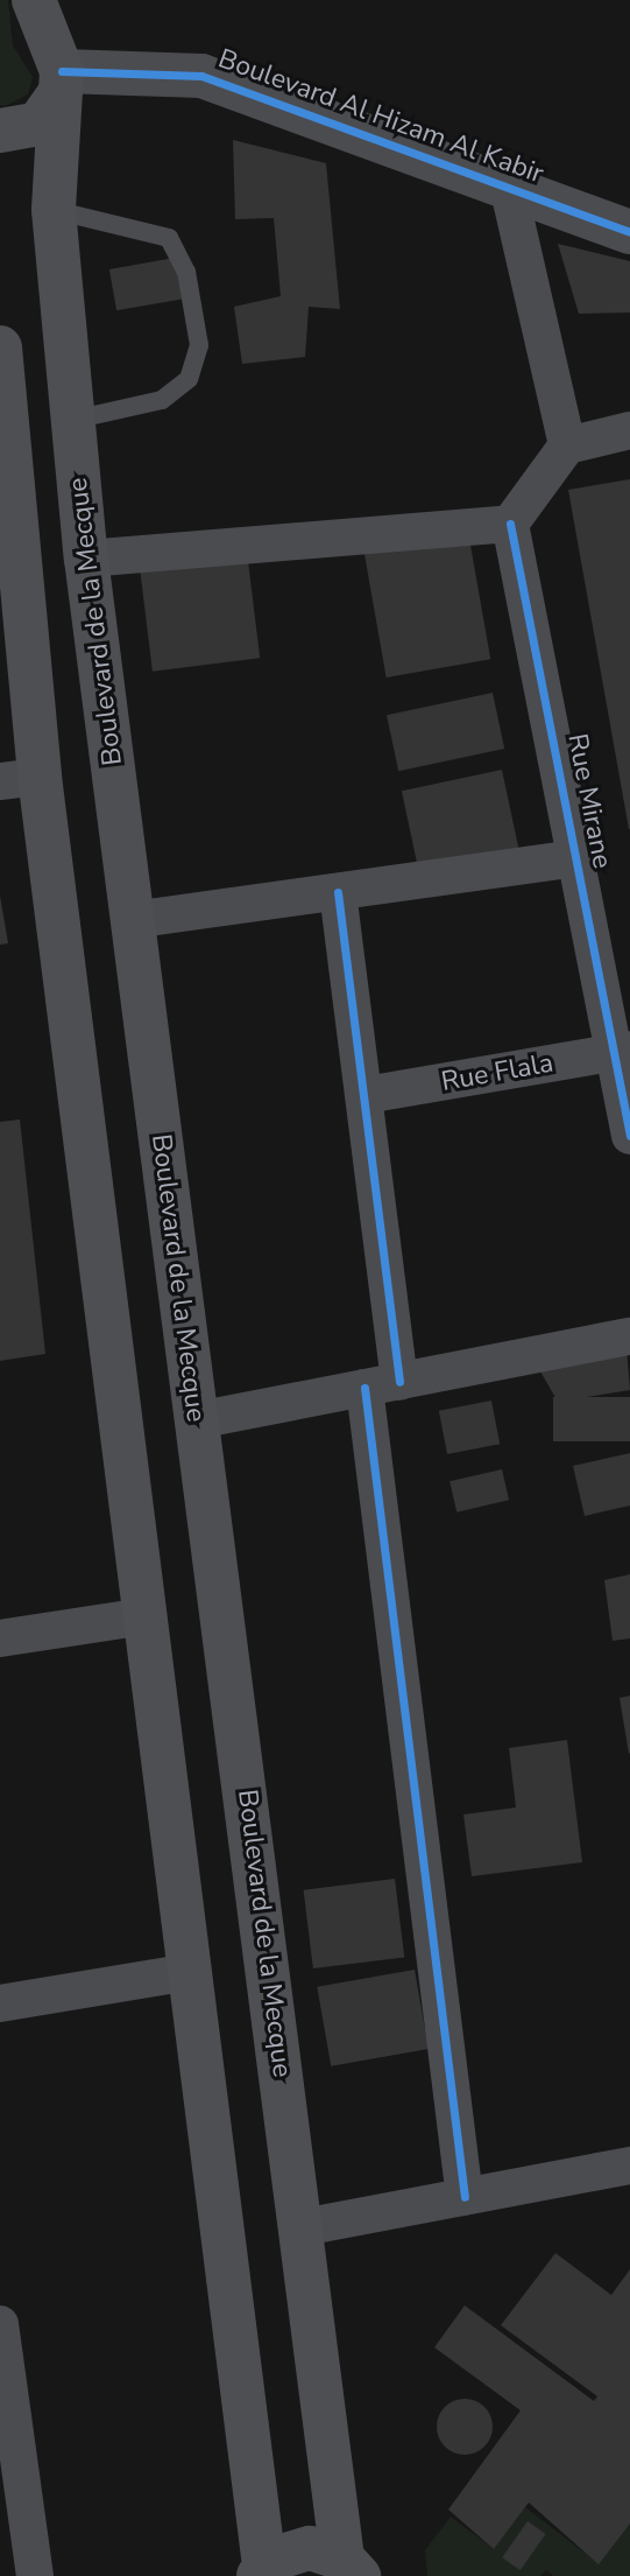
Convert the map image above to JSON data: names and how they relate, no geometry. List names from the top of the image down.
{
  "streets": {
    "main road": ["Boulevard de la Mecque"],
    "street": ["Boulevard Al Hizam Al Kabir", "Rue Mirane", "Rue Flala"]
  },
  "crossings": [
    ["Boulevard Al Hizam Al Kabir", "Boulevard de la Mecque"],
    ["Rue Mirane", "Rue Flala"]
  ]
}
